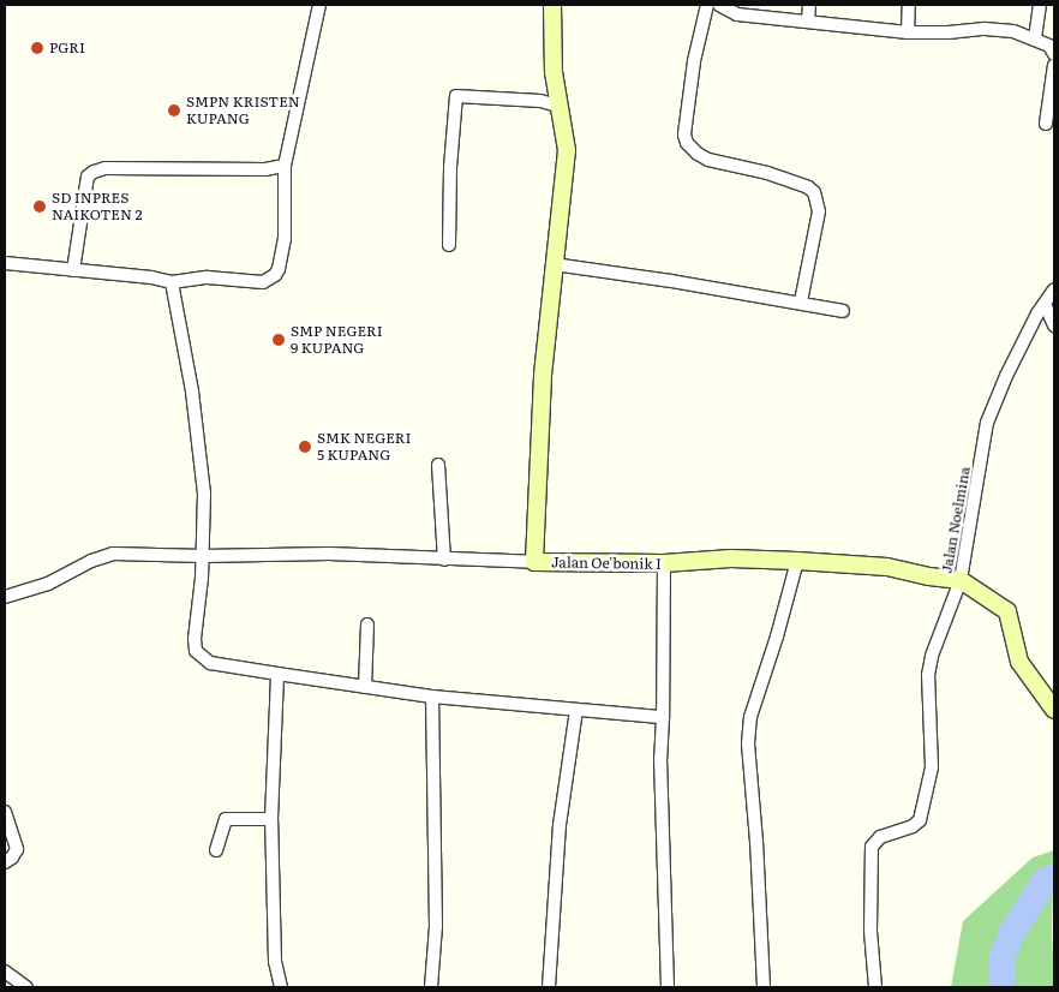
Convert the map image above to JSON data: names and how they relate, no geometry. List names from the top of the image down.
{
  "streets": {
    "street": ["Jalan Noelmina", "Jalan Oe'bonik I"]
  },
  "crossings": [
    ["Jalan Noelmina", "Jalan Oe'bonik I"]
  ],
  "places": [
    "PGRI",
    "SMPN KRISTEN KUPANG",
    "SD INPRES NAIKOTEN 2",
    "SMP NEGERI 9 KUPANG",
    "SMK NEGERI 5 KUPANG"
  ]
}
